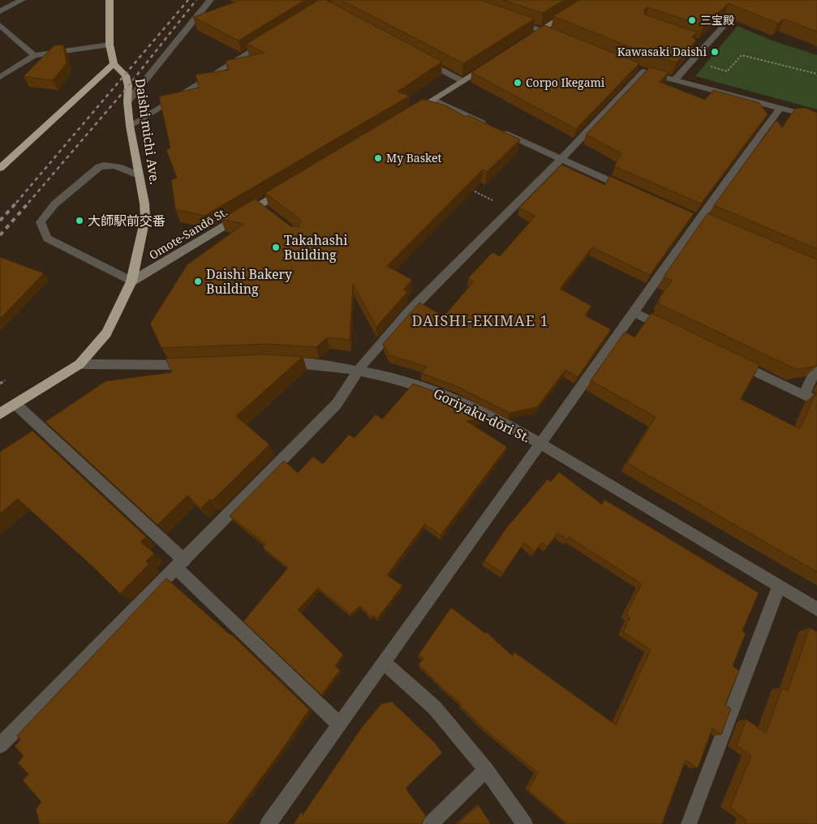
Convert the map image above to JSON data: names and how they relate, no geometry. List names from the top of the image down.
{
  "streets": {
    "highway": ["Daishi michi Ave."],
    "street": ["Omote-Sandō St.", "Goriyaku-dōri St."]
  },
  "crossings": [
    ["Daishi michi Ave.", "Omote-Sandō St."]
  ],
  "districts": ["DAISHI-EKIMAE 1"],
  "places": [
    "三宝殿",
    "Kawasaki Daishi",
    "Corpo Ikegami",
    "My Basket",
    "大師駅前交番",
    "Takahashi Building",
    "Daishi Bakery Building"
  ]
}
